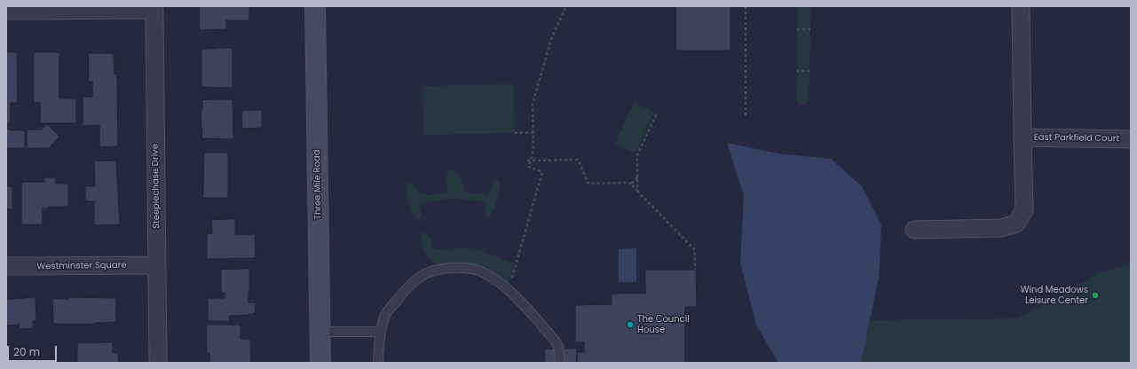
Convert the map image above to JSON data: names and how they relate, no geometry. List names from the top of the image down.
{
  "streets": {
    "street": [
      "East Parkfield Court",
      "Three Mile Road",
      "Steeplechase Drive",
      "Westminster Square"
    ]
  },
  "crossings": [
    ["Steeplechase Drive", "Westminster Square"]
  ],
  "places": ["Wind Meadows Leisure Center", "The Council House"],
  "scale_bar": "20 m"
}
